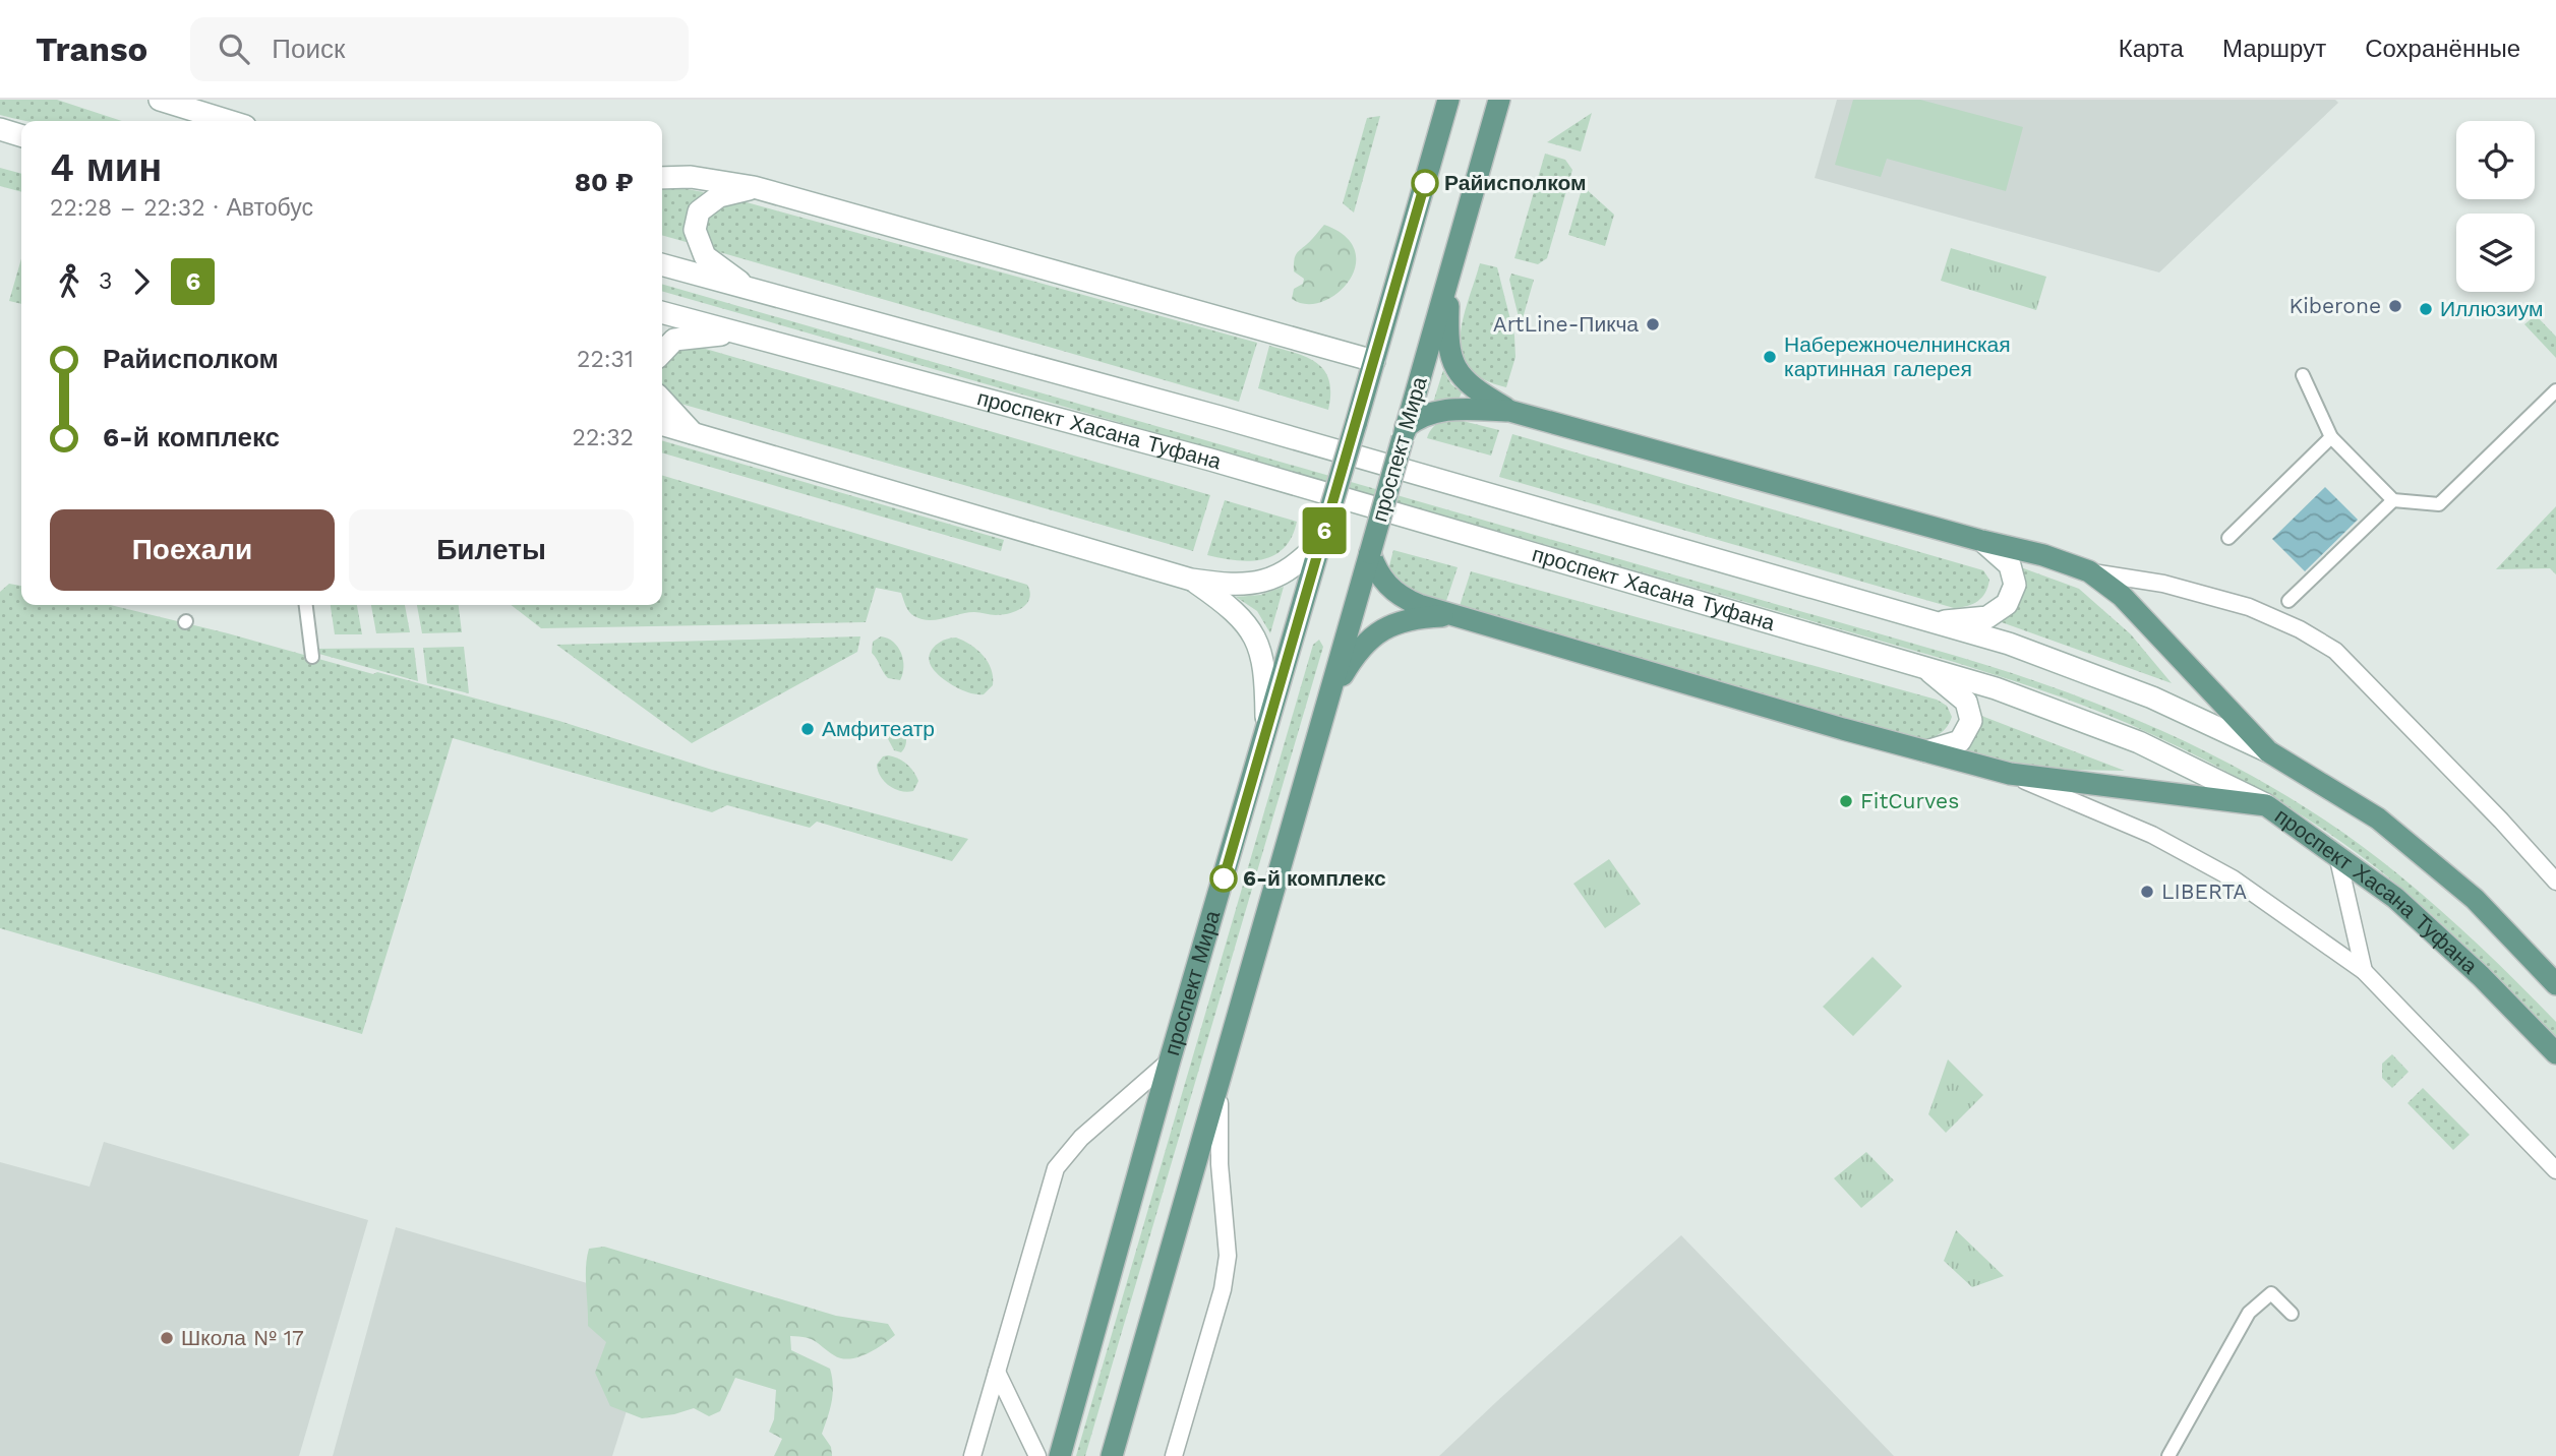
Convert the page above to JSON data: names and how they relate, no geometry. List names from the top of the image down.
{
  "streets": {
    "main road": ["проспект Хасана Туфана", "проспект Мира"]
  },
  "places": [
    "Райисполком",
    "Kiberone",
    "Иллюзиум",
    "ArtLine-Пикча",
    "Набережночелнинская картинная галерея",
    "Амфитеатр",
    "FitCurves",
    "6-й комплекс",
    "LIBERTA",
    "Школа № 17"
  ],
  "lines": ["bus line 6"],
  "page": {
    "header": "Transo",
    "search": "Поиск",
    "nav": ["Карта", "Маршрут", "Сохранённые"],
    "on_map": "6",
    "heading": ["4 мин", "22:28 – 22:32 · Автобус", "80 ₽"],
    "legs": ["3", "6"],
    "list": [
      {
        "name": "Райисполком",
        "value": "22:31"
      },
      {
        "name": "6-й комплекс",
        "value": "22:32"
      }
    ],
    "buttons": ["Поехали", "Билеты"]
  }
}
